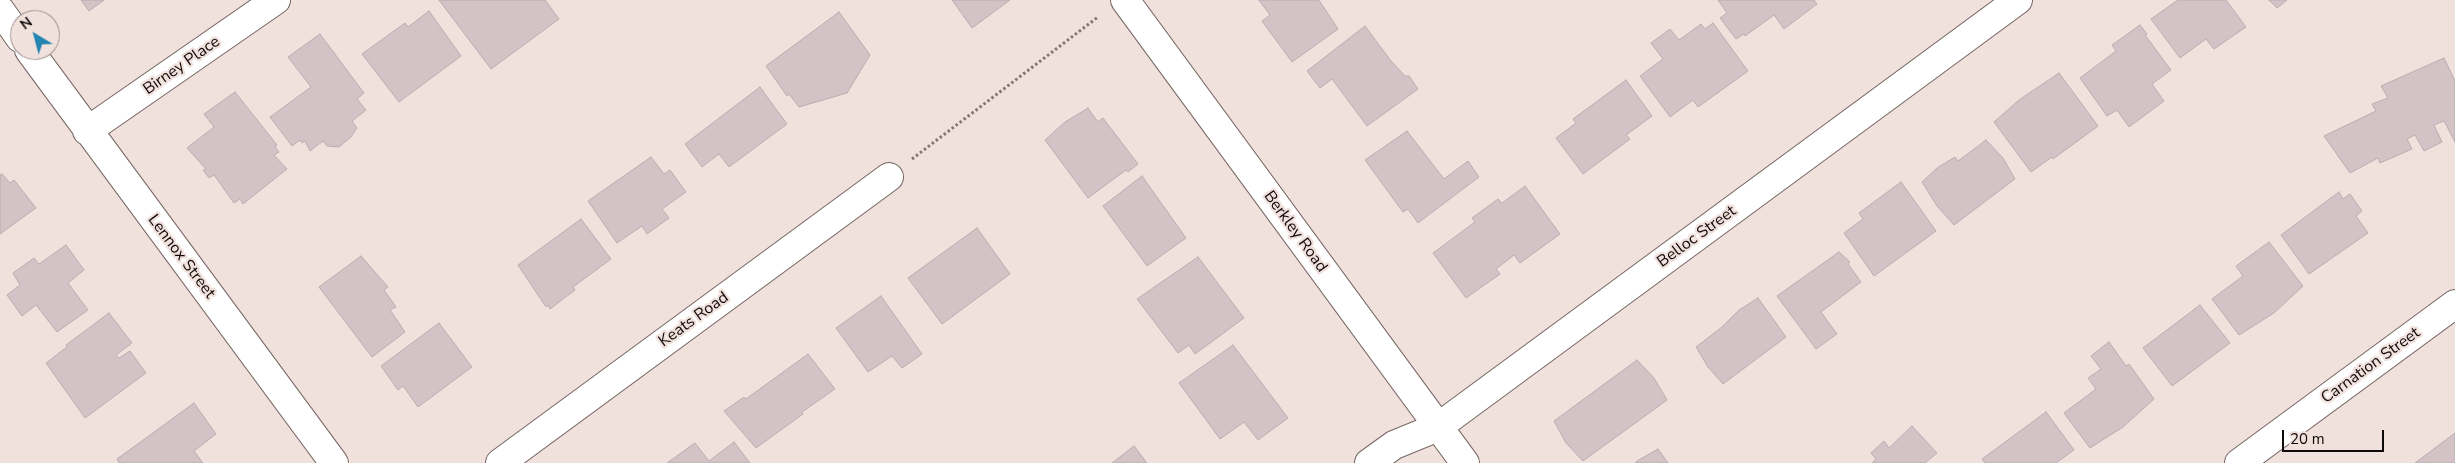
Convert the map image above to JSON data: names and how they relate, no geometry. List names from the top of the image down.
{
  "streets": {
    "street": [
      "Birney Place",
      "Berkley Road",
      "Belloc Street",
      "Lennox Street",
      "Keats Road",
      "Carnation Street"
    ]
  },
  "crossings": [
    ["Birney Place", "Lennox Street"],
    ["Berkley Road", "Belloc Street"]
  ],
  "scale_bar": "20 m",
  "north": "top left"
}
